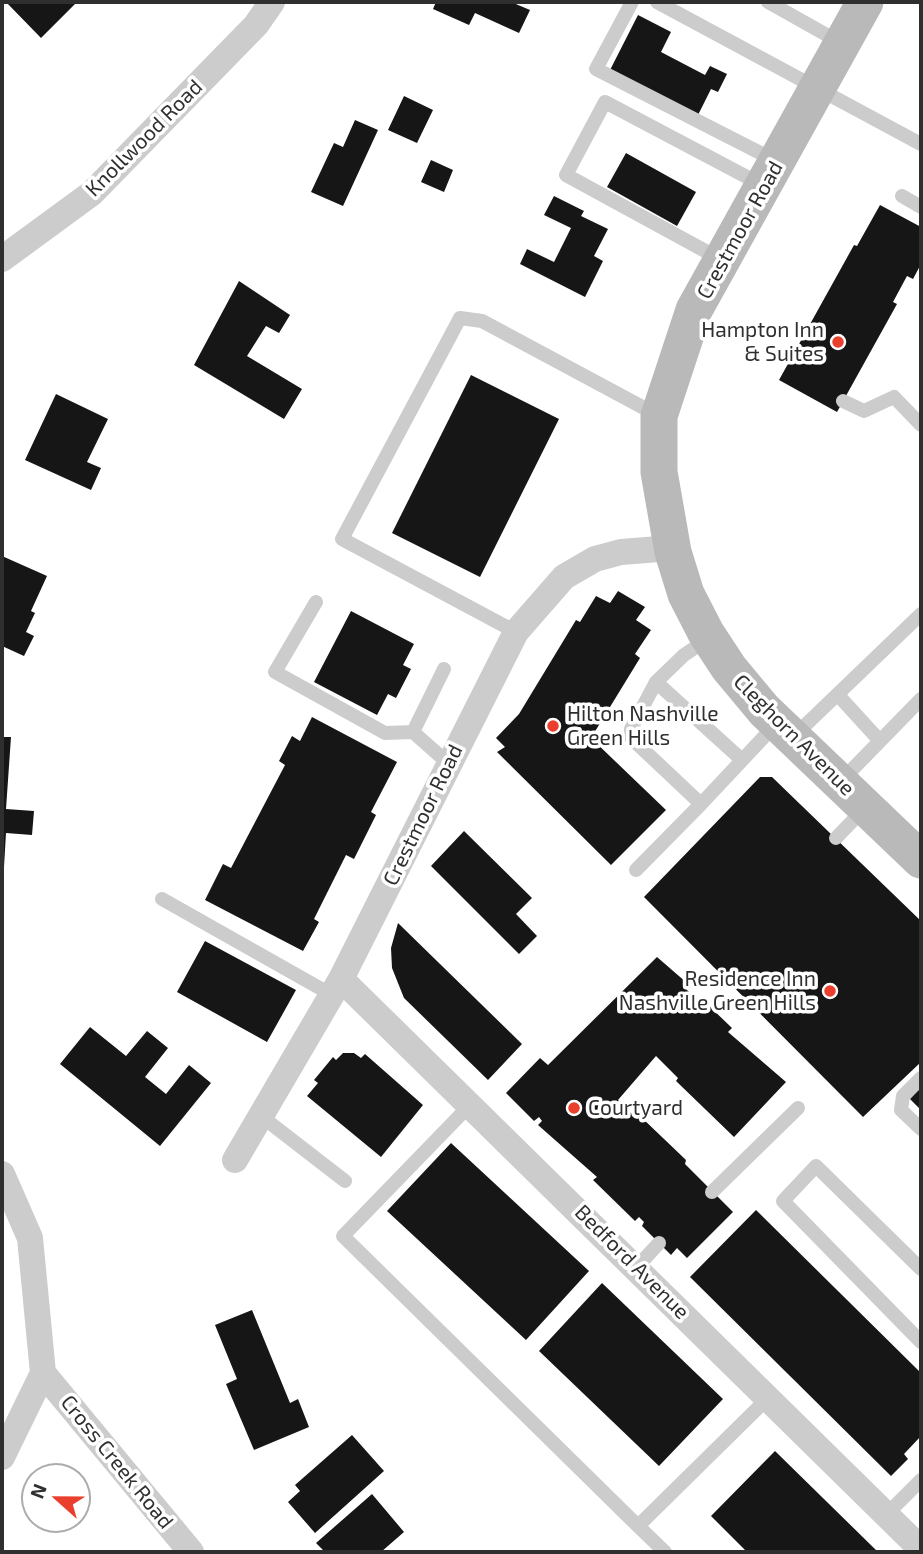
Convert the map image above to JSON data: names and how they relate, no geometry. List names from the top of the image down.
{
  "streets": {
    "street": [
      "Knollwood Road",
      "Crestmoor Road",
      "Cleghorn Avenue",
      "Bedford Avenue",
      "Cross Creek Road"
    ]
  },
  "crossings": [
    ["Crestmoor Road", "Cleghorn Avenue"],
    ["Crestmoor Road", "Bedford Avenue"]
  ],
  "places": [
    "Hampton Inn & Suites",
    "Hilton Nashville Green Hills",
    "Residence Inn Nashville Green Hills",
    "Courtyard"
  ],
  "north": "left"
}
